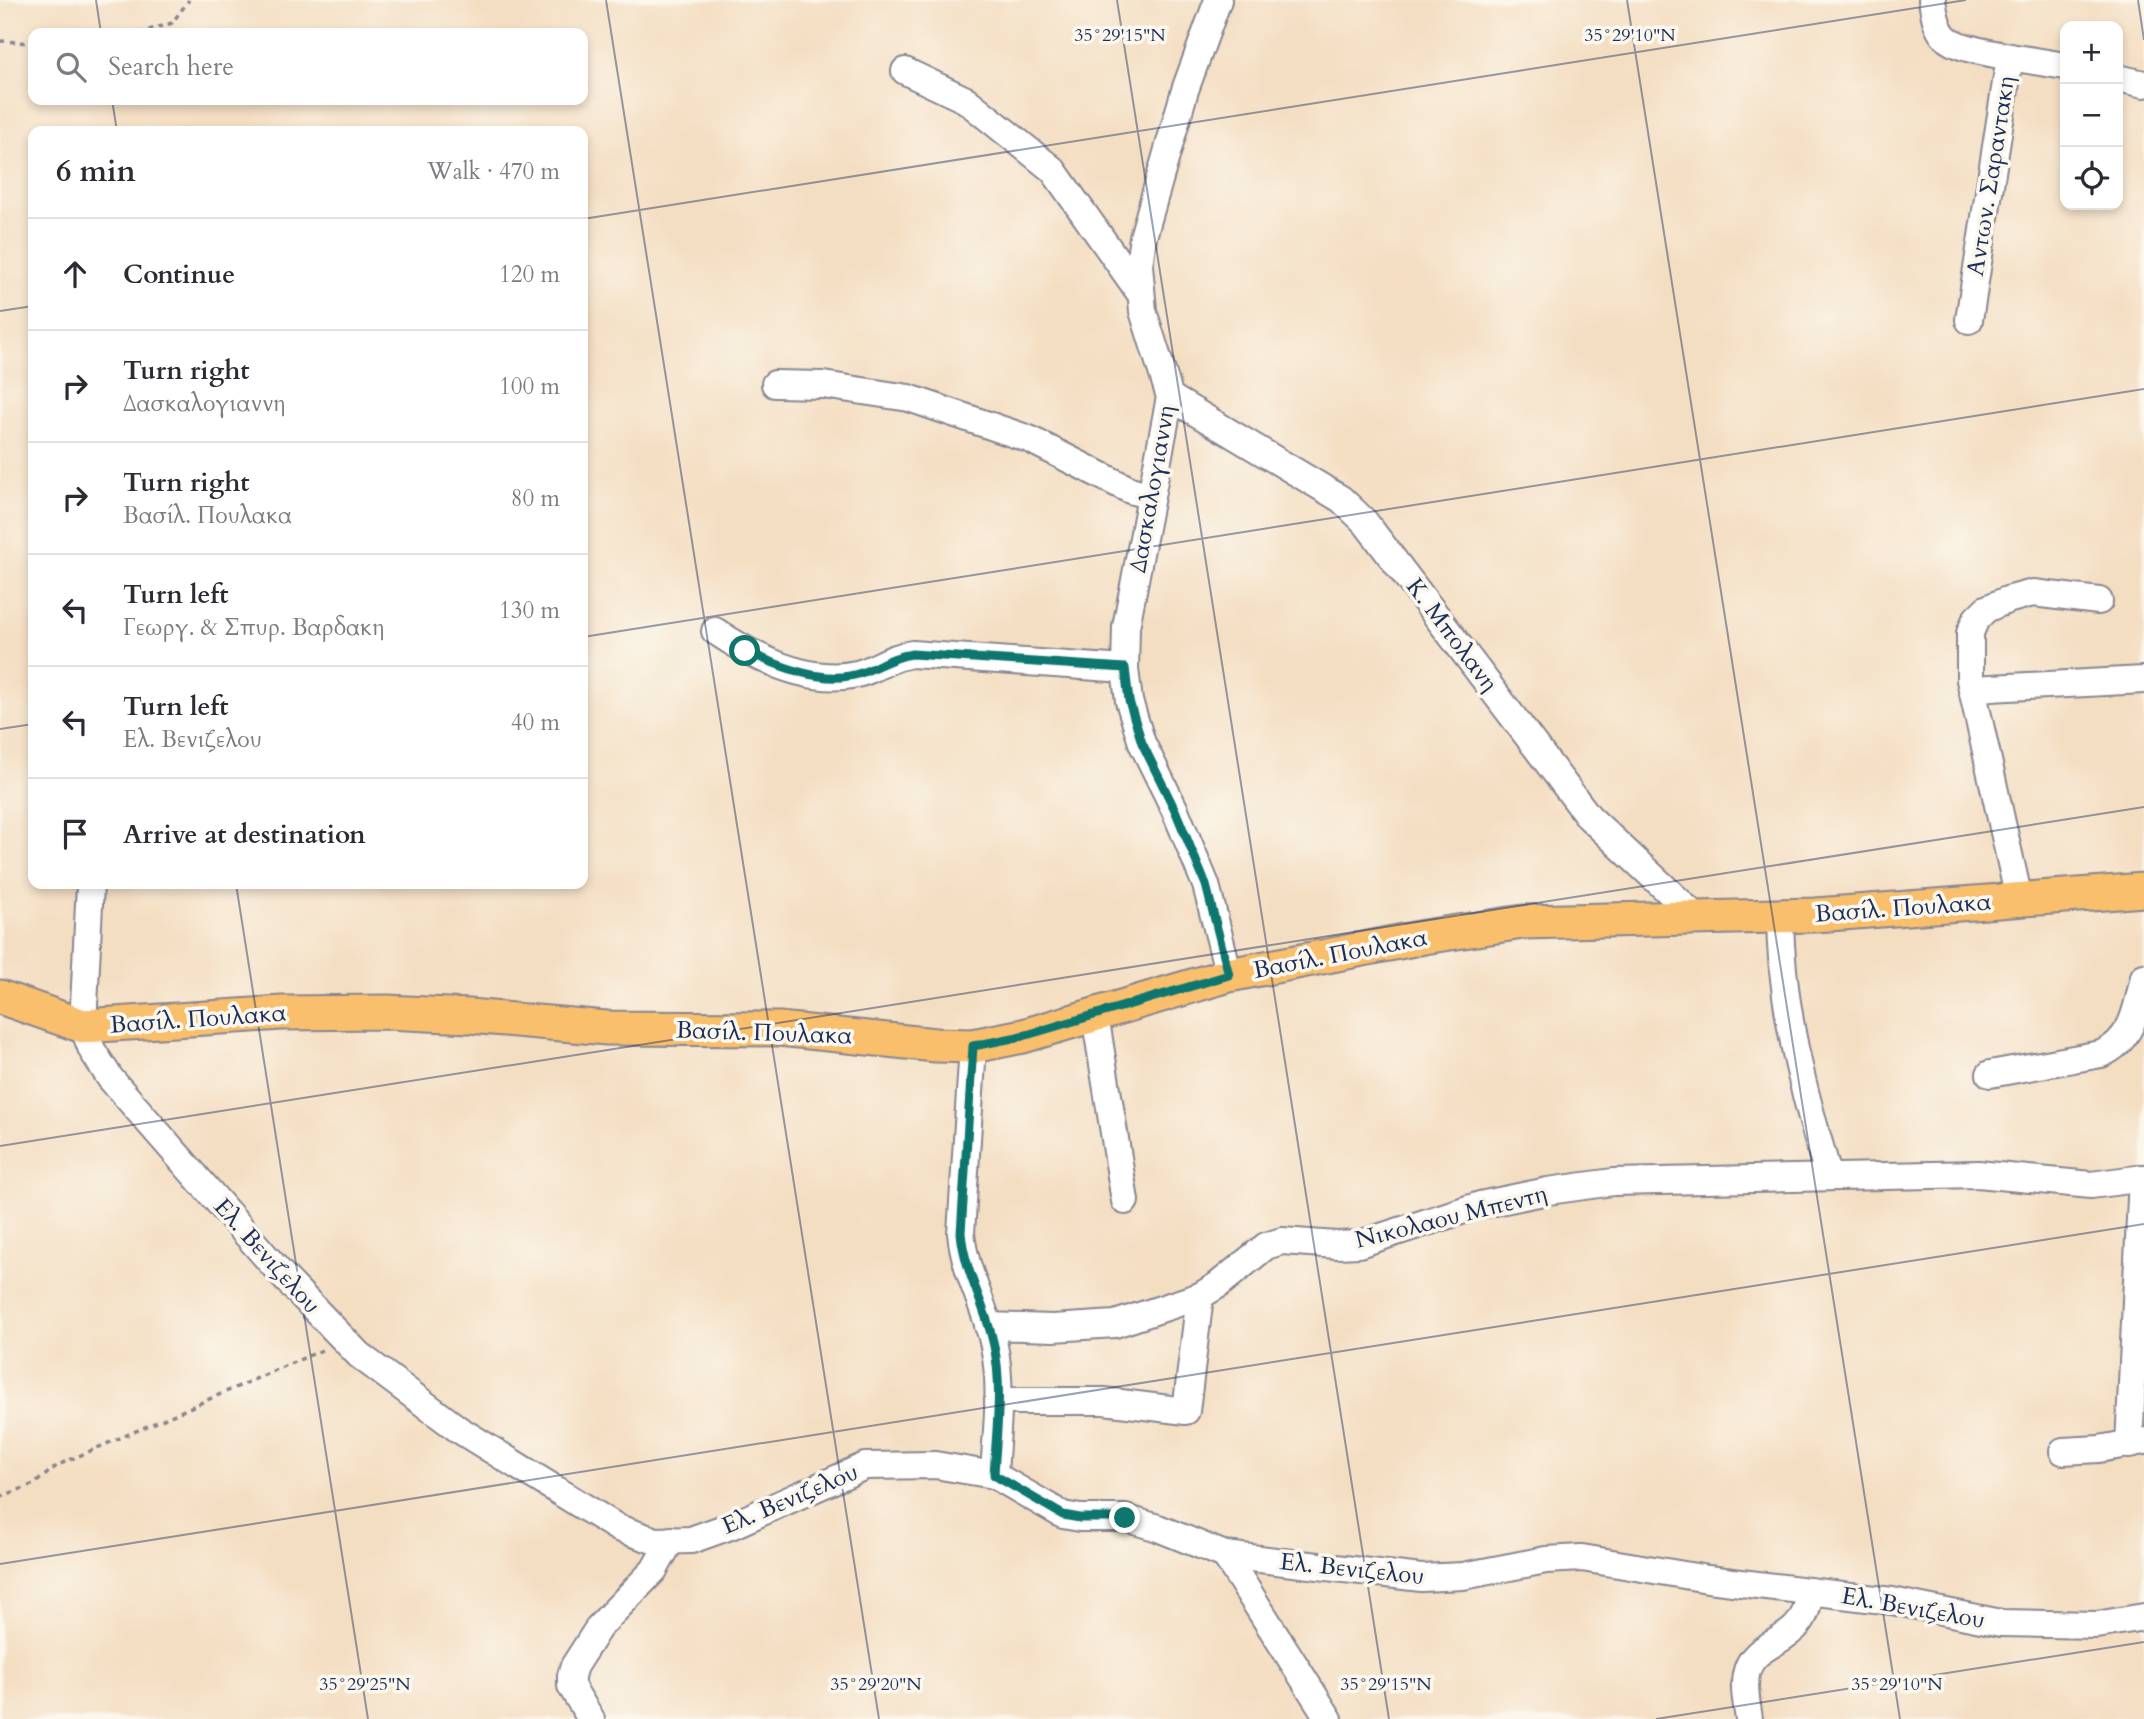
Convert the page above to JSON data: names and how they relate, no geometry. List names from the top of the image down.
{
  "streets": {
    "main road": ["Βασίλ. Πουλακα"],
    "street": [
      "Αντων. Σαραντακη",
      "Δασκαλογιαννη",
      "Κ. Μπολανη",
      "Νικολαου Μπεντη",
      "Ελ. Βενιζελου"
    ]
  },
  "crossings": [
    ["Δασκαλογιαννη", "Κ. Μπολανη"],
    ["Δασκαλογιαννη", "Βασίλ. Πουλακα"],
    ["Κ. Μπολανη", "Βασίλ. Πουλακα"],
    ["Βασίλ. Πουλακα", "Ελ. Βενιζελου"]
  ],
  "page": {
    "map_buttons": ["+", "−"],
    "search": "Search here",
    "heading": ["6 min", "Walk · 470 m"],
    "list": [
      ["Continue", "120 m"],
      ["Turn right", "Δασκαλογιαννη", "100 m"],
      ["Turn right", "Βασίλ. Πουλακα", "80 m"],
      ["Turn left", "Γεωργ. & Σπυρ. Βαρδακη", "130 m"],
      ["Turn left", "Ελ. Βενιζελου", "40 m"],
      "Arrive at destination"
    ]
  },
  "coordinates": [
    "35°29'15\"N",
    "35°29'10\"N",
    "35°29'25\"N",
    "35°29'20\"N"
  ]
}
